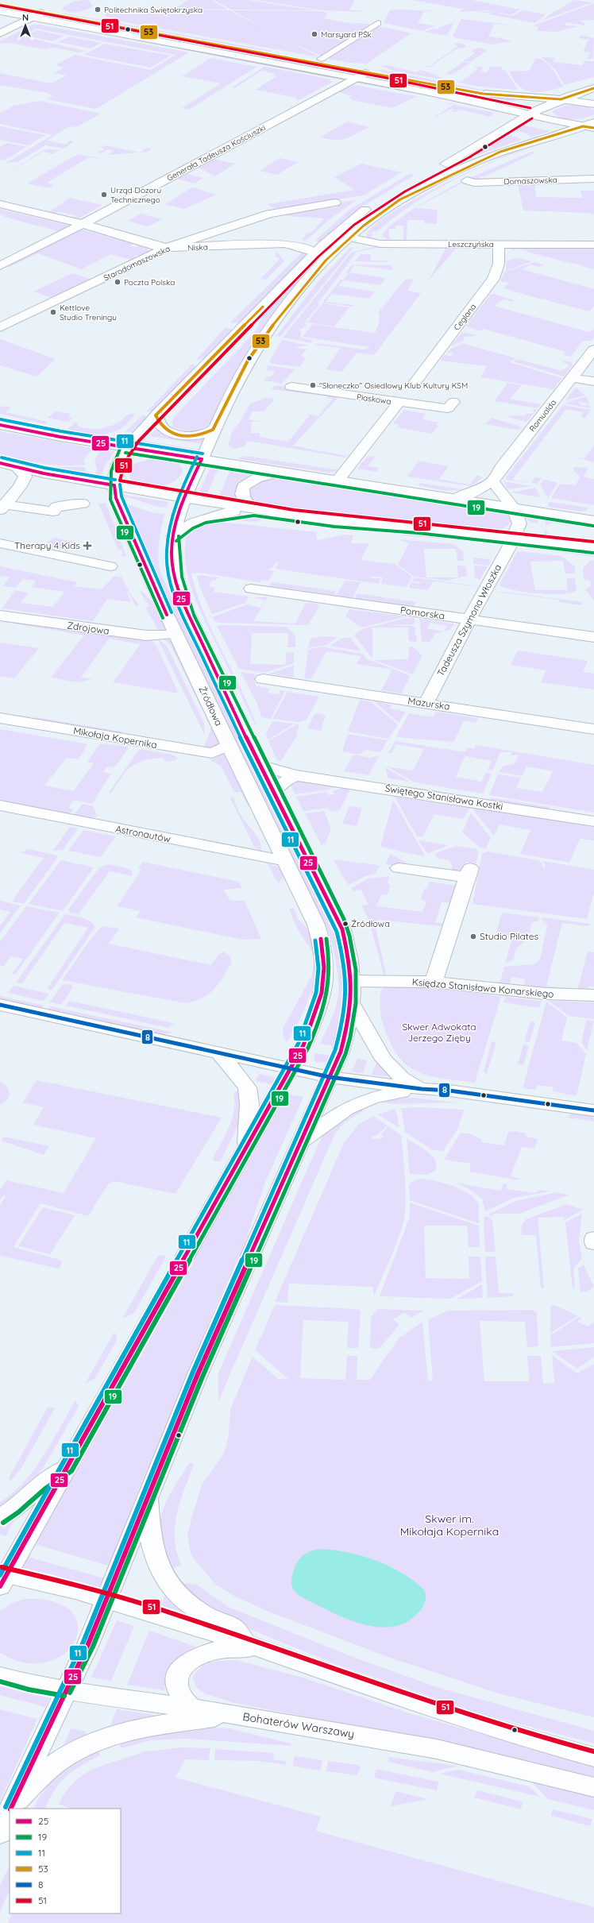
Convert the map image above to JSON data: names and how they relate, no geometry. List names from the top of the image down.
{
  "streets": {
    "street": [
      "Generała Tadeusza Kościuszki",
      "Domaszowska",
      "Leszczyńska",
      "Niska",
      "Starodomaszowska",
      "Ceglana",
      "Piaskowa",
      "Romualda",
      "Pomorska",
      "Tadeusza Szymona Włoszka",
      "Zdrojowa",
      "Mazurska",
      "Źródłowa",
      "Mikołaja Kopernika",
      "Świętego Stanisława Kostki",
      "Astronautów",
      "Księdza Stanisława Konarskiego",
      "Bohaterów Warszawy"
    ]
  },
  "crossings": [
    ["Generała Tadeusza Kościuszki", "Niska"],
    ["Leszczyńska", "Ceglana"],
    ["Leszczyńska", "Źródłowa"],
    ["Niska", "Starodomaszowska"],
    ["Niska", "Źródłowa"],
    ["Pomorska", "Tadeusza Szymona Włoszka"],
    ["Tadeusza Szymona Włoszka", "Mazurska"],
    ["Zdrojowa", "Źródłowa"],
    ["Źródłowa", "Mikołaja Kopernika"],
    ["Źródłowa", "Świętego Stanisława Kostki"],
    ["Źródłowa", "Astronautów"],
    ["Źródłowa", "Księdza Stanisława Konarskiego"],
    ["Źródłowa", "Bohaterów Warszawy"]
  ],
  "parks": ["Skwer Adwokata Jerzego Zięby", "Skwer im. Mikołaja Kopernika"],
  "places": {
    "other": [
      "Politechnika Świętokrzyska",
      "Marsyard PŚk",
      "Urząd Dozoru Technicznego",
      "Poczta Polska",
      "Kettlove Studio Treningu",
      "\"Słoneczko\" Osiedlowy Klub Kultury KSM",
      "Źródłowa",
      "Studio Pilates"
    ],
    "health": ["Therapy 4 Kids"]
  },
  "lines": [
    "transit line 53",
    "transit line 51",
    "transit line 11",
    "transit line 25",
    "transit line 19",
    "transit line 8"
  ],
  "legend": [
    "25",
    "19",
    "11",
    "53",
    "8",
    "51"
  ],
  "north": "top"
}
